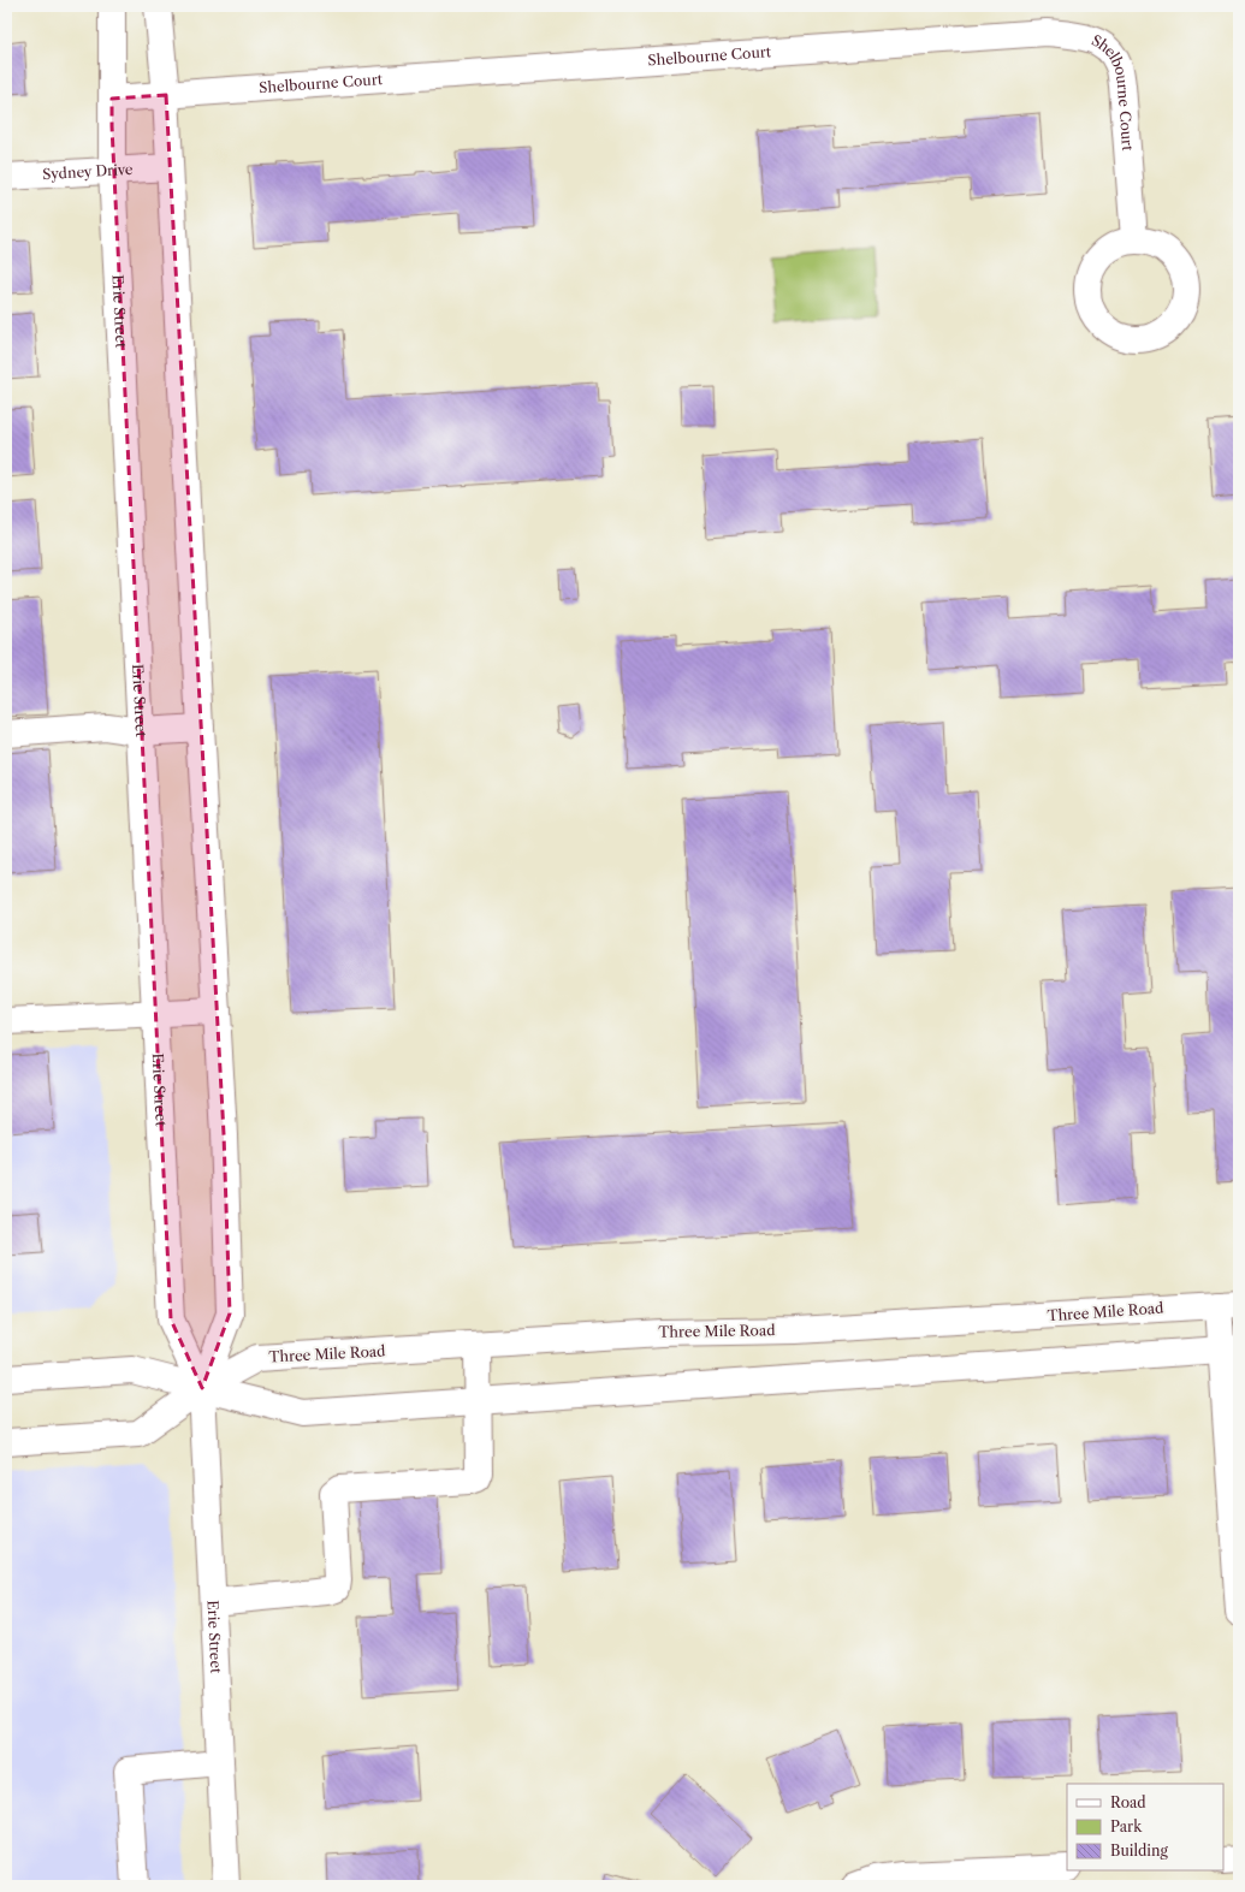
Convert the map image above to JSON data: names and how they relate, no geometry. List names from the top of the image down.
{
  "streets": {
    "street": [
      "Shelbourne Court",
      "Sydney Drive",
      "Erie Street",
      "Three Mile Road"
    ]
  },
  "crossings": [
    ["Shelbourne Court", "Erie Street"],
    ["Sydney Drive", "Erie Street"],
    ["Erie Street", "Three Mile Road"]
  ],
  "legend": ["Road", "Park", "Building"]
}
